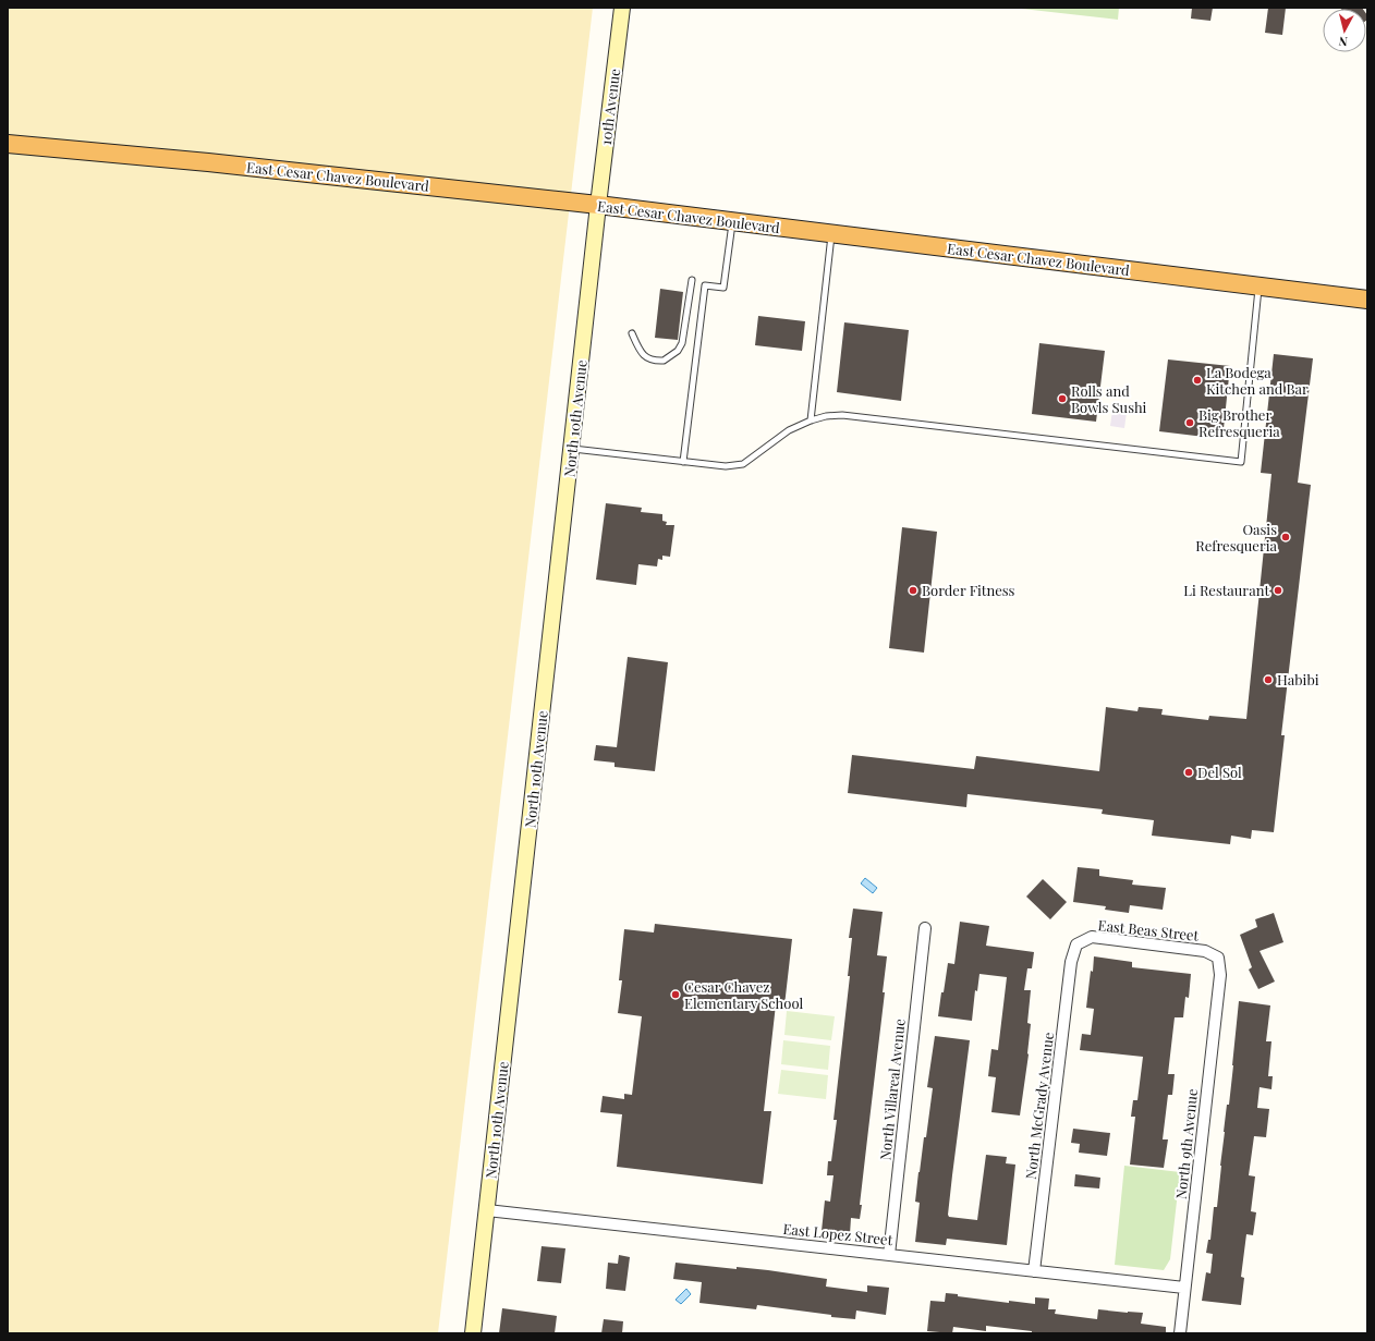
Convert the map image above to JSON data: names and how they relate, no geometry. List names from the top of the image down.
{
  "streets": {
    "highway": ["East Cesar Chavez Boulevard"],
    "main road": ["10th Avenue", "North 10th Avenue"],
    "street": [
      "East Beas Street",
      "North Villareal Avenue",
      "North McGrady Avenue",
      "North 9th Avenue",
      "East Lopez Street"
    ]
  },
  "crossings": [
    ["10th Avenue", "East Cesar Chavez Boulevard"],
    ["10th Avenue", "North 10th Avenue"],
    ["East Cesar Chavez Boulevard", "North 10th Avenue"],
    ["North 10th Avenue", "East Lopez Street"],
    ["East Beas Street", "North McGrady Avenue"],
    ["East Beas Street", "North 9th Avenue"],
    ["North Villareal Avenue", "East Lopez Street"],
    ["North McGrady Avenue", "East Lopez Street"],
    ["North 9th Avenue", "East Lopez Street"]
  ],
  "places": [
    "La Bodega Kitchen and Bar",
    "Rolls and Bowls Sushi",
    "Big Brother Refresqueria",
    "Oasis Refresqueria",
    "Border Fitness",
    "Li Restaurant",
    "Habibi",
    "Del Sol",
    "Cesar Chavez Elementary School"
  ],
  "north": "bottom"
}
